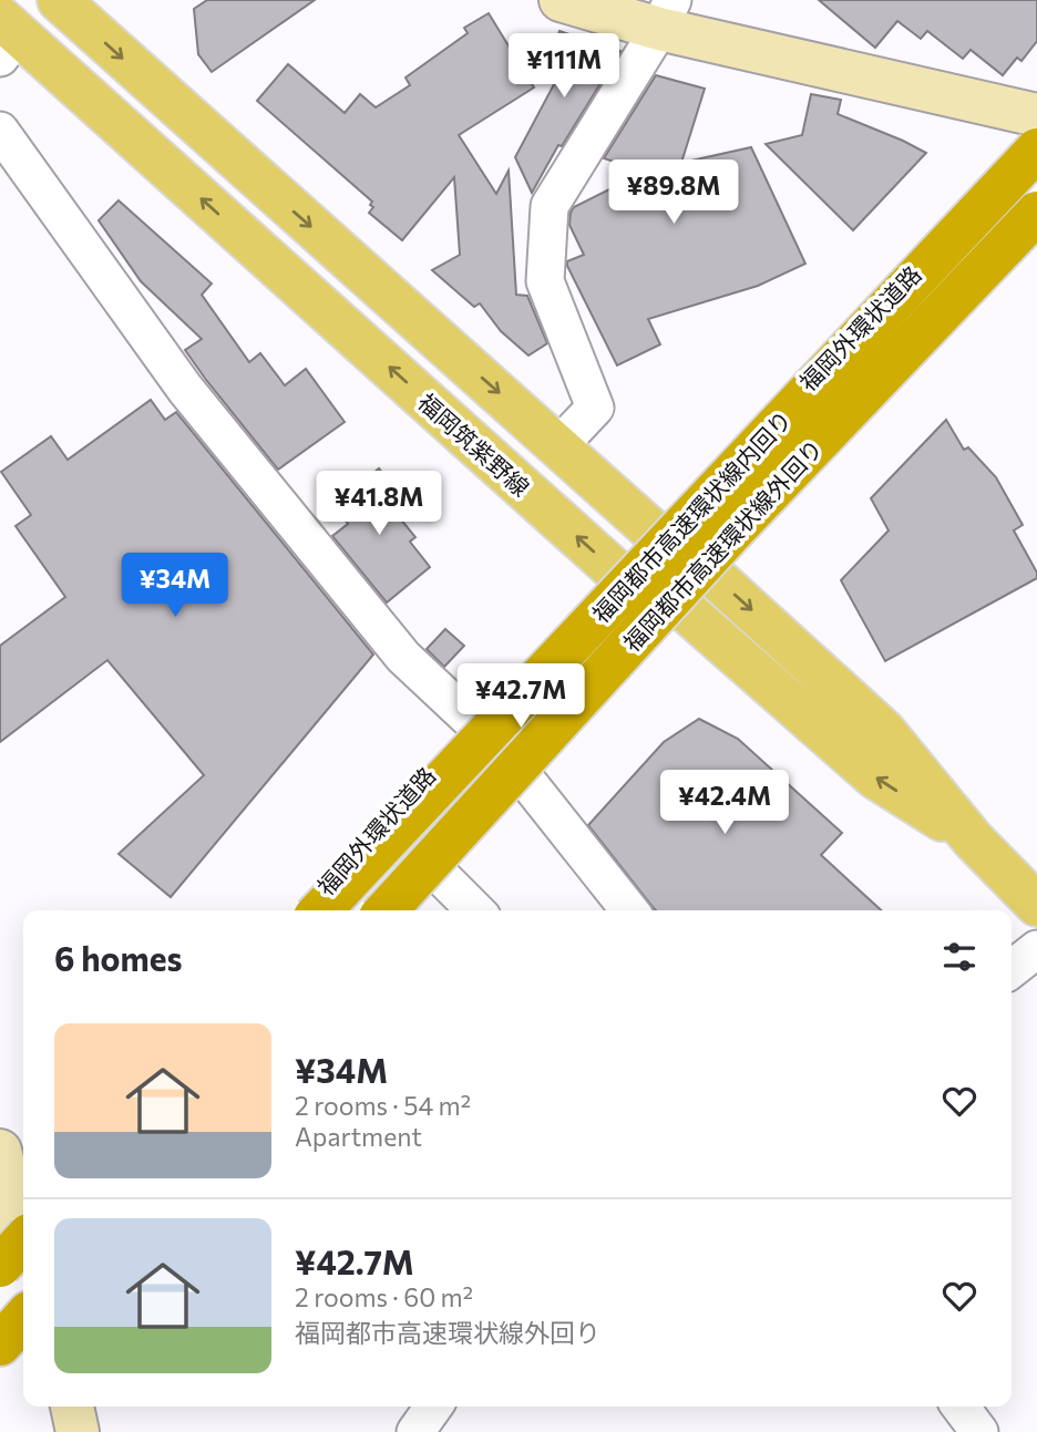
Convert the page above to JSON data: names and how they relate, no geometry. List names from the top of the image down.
{
  "streets": {
    "highway": ["福岡外環状道路", "福岡都市高速環状線内回り", "福岡都市高速環状線外回り"],
    "main road": ["福岡筑紫野線"]
  },
  "crossings": [
    ["福岡外環状道路", "福岡筑紫野線"]
  ],
  "page": {
    "price": [
      "¥111M",
      "¥89.8M",
      "¥41.8M",
      "¥34M",
      "¥42.7M",
      "¥42.4M"
    ],
    "heading": "6 homes",
    "list": [
      {
        "name": "¥34M",
        "note": "2 rooms · 54 m² · Apartment"
      },
      {
        "name": "¥42.7M",
        "note": "2 rooms · 60 m² · 福岡都市高速環状線外回り"
      }
    ]
  }
}
